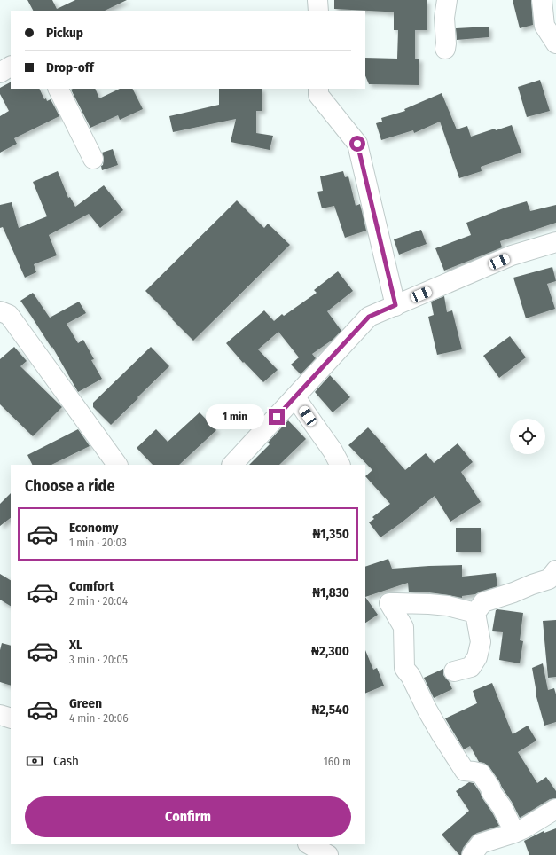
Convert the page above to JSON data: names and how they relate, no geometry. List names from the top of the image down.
{
  "page": {
    "banner": ["Pickup", "Drop-off"],
    "bubble": "1 min",
    "heading": "Choose a ride",
    "list": [
      {
        "name": "Economy",
        "note": "1 min · 20:03",
        "value": "₦1,350"
      },
      {
        "name": "Comfort",
        "note": "2 min · 20:04",
        "value": "₦1,830"
      },
      {
        "name": "XL",
        "note": "3 min · 20:05",
        "value": "₦2,300"
      },
      {
        "name": "Green",
        "note": "4 min · 20:06",
        "value": "₦2,540"
      }
    ],
    "pay": ["Cash", "160 m"],
    "buttons": "Confirm"
  }
}
